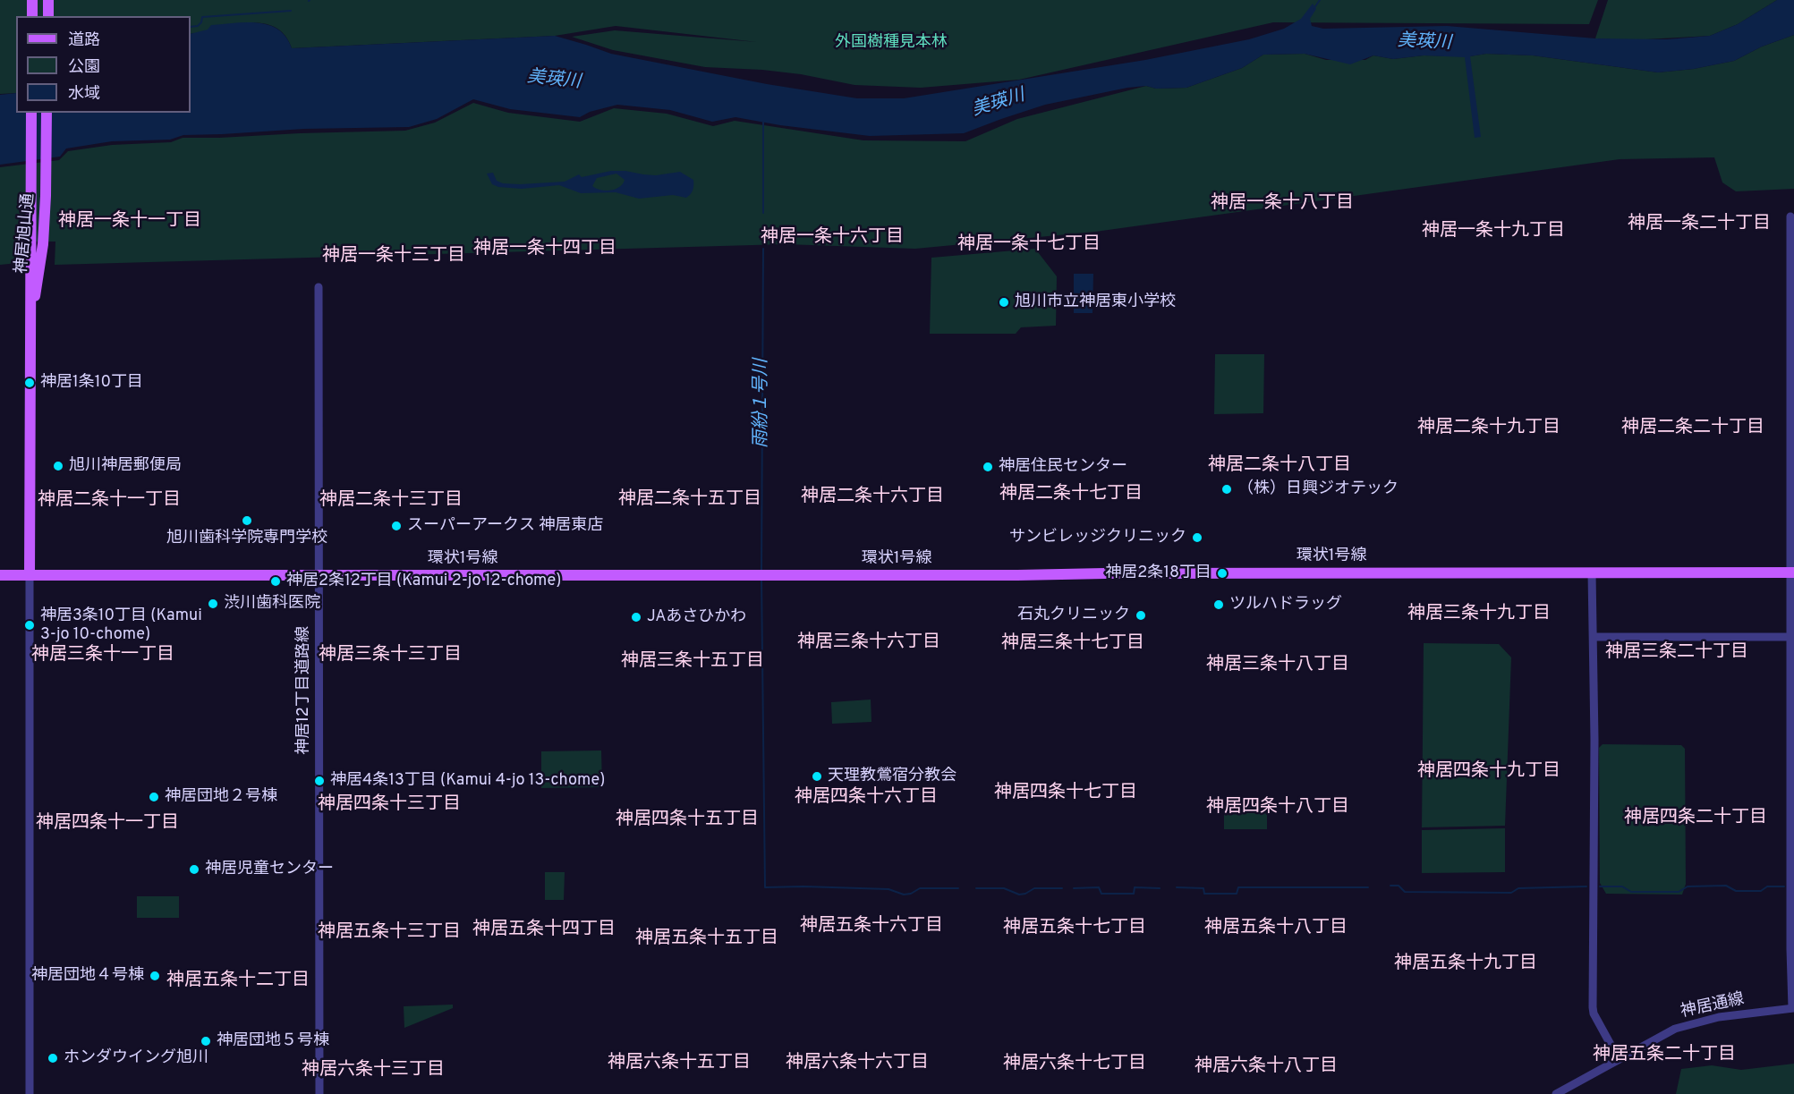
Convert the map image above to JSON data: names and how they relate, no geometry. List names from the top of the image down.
{
  "streets": {
    "main road": ["神居旭山通", "環状1号線"],
    "street": ["神居12丁目道路線", "神居通線"]
  },
  "crossings": [
    ["神居旭山通", "環状1号線"],
    ["環状1号線", "神居12丁目道路線"]
  ],
  "districts": [
    "神居一条十八丁目",
    "神居一条十一丁目",
    "神居一条二十丁目",
    "神居一条十九丁目",
    "神居一条十六丁目",
    "神居一条十七丁目",
    "神居一条十四丁目",
    "神居一条十三丁目",
    "神居二条十九丁目",
    "神居二条二十丁目",
    "神居二条十八丁目",
    "神居二条十七丁目",
    "神居二条十六丁目",
    "神居二条十五丁目",
    "神居二条十一丁目",
    "神居二条十三丁目",
    "神居三条十九丁目",
    "神居三条十六丁目",
    "神居三条十七丁目",
    "神居三条二十丁目",
    "神居三条十一丁目",
    "神居三条十三丁目",
    "神居三条十五丁目",
    "神居三条十八丁目",
    "神居四条十九丁目",
    "神居四条十七丁目",
    "神居四条十六丁目",
    "神居四条十三丁目",
    "神居四条十八丁目",
    "神居四条二十丁目",
    "神居四条十五丁目",
    "神居四条十一丁目",
    "神居五条十六丁目",
    "神居五条十七丁目",
    "神居五条十八丁目",
    "神居五条十四丁目",
    "神居五条十三丁目",
    "神居五条十五丁目",
    "神居五条十九丁目",
    "神居五条十二丁目",
    "神居五条二十丁目",
    "神居六条十五丁目",
    "神居六条十六丁目",
    "神居六条十七丁目",
    "神居六条十八丁目",
    "神居六条十三丁目"
  ],
  "water": ["美瑛川", "雨紛１号川"],
  "parks": ["外国樹種見本林"],
  "places": [
    "旭川市立神居東小学校",
    "神居1条10丁目",
    "旭川神居郵便局",
    "神居住民センター",
    "（株）日興ジオテック",
    "旭川歯科学院専門学校",
    "スーパーアークス 神居東店",
    "サンビレッジクリニック",
    "神居2条18丁目",
    "神居2条12丁目 (Kamui 2-jo 12-chome)",
    "渋川歯科医院",
    "ツルハドラッグ",
    "石丸クリニック",
    "JAあさひかわ",
    "神居3条10丁目 (Kamui 3-jo 10-chome)",
    "天理教鶯宿分教会",
    "神居4条13丁目 (Kamui 4-jo 13-chome)",
    "神居団地２号棟",
    "神居児童センター",
    "神居団地４号棟",
    "神居団地５号棟",
    "ホンダウイング旭川"
  ],
  "legend": ["道路", "公園", "水域"]
}
